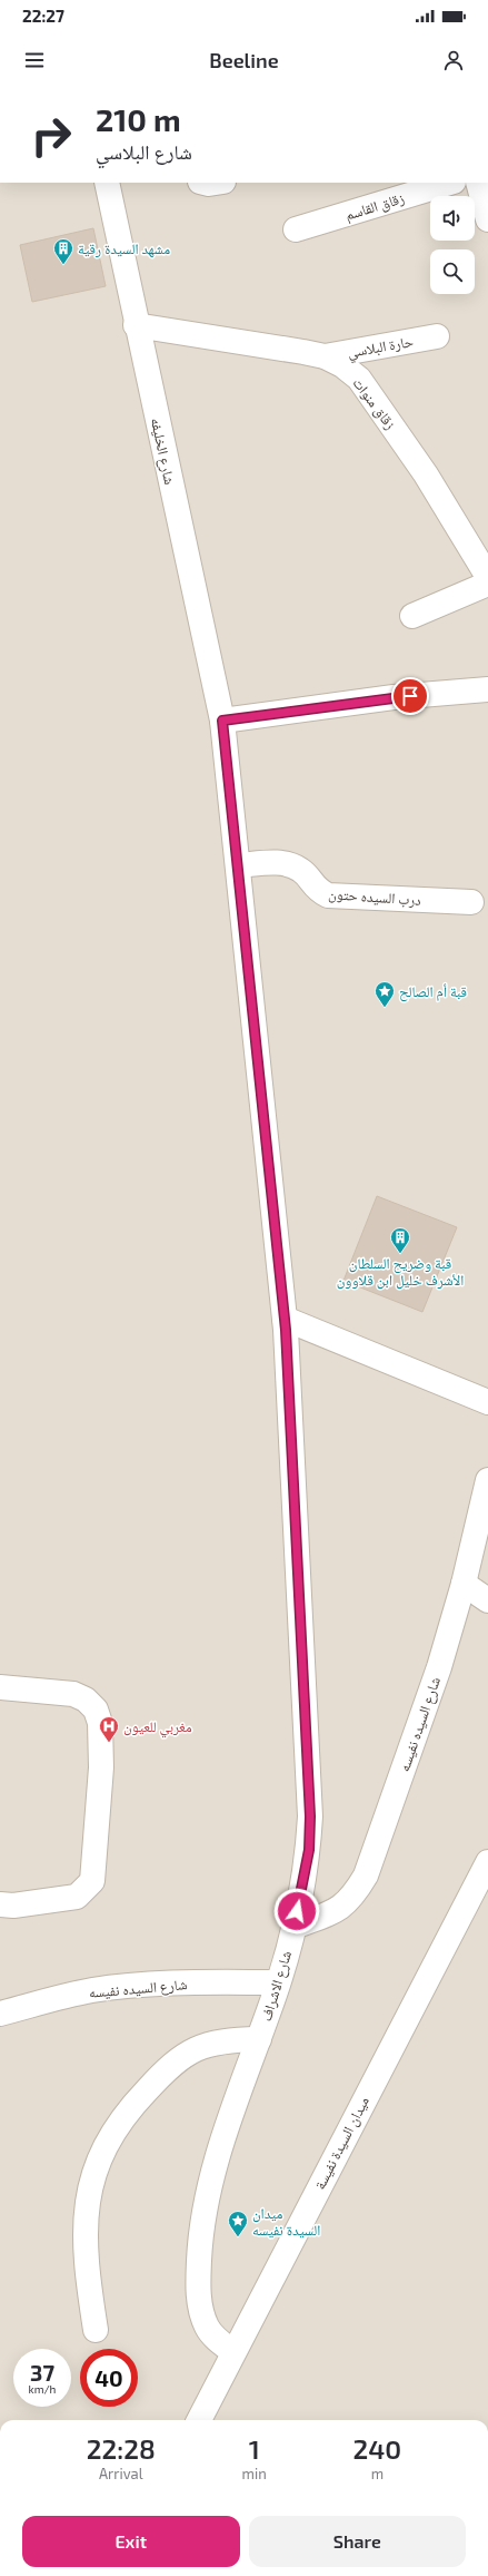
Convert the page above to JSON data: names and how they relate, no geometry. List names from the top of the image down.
{
  "streets": {
    "street": [
      "زقاق القاسم",
      "حارة البلاسي",
      "زقاق منوات",
      "شارع الخليفه",
      "درب السيده حتون",
      "شارع السيده نفيسه",
      "شارع الاشراف",
      "ميدان السيدة نفيسة"
    ]
  },
  "crossings": [
    ["حارة البلاسي", "زقاق منوات"],
    ["زقاق منوات", "شارع الخليفه"],
    ["شارع الخليفه", "شارع الاشراف"],
    ["درب السيده حتون", "شارع الاشراف"],
    ["شارع السيده نفيسه", "شارع الاشراف"],
    ["شارع الاشراف", "ميدان السيدة نفيسة"]
  ],
  "places": {
    "building": ["مشهد السيدة رقية", "قبة وضريح السلطان الأشرف خليل ابن قلاوون"],
    "place": ["قبة أم الصالح", "ميدان السيدة نفيسه"],
    "hospital": ["مغربي للعيون"]
  },
  "page": {
    "status": "22:27",
    "header": "Beeline",
    "turn": ["210 m", "شارع البلاسي"],
    "speed": "37 km/h",
    "limit": "40",
    "eta": [
      "22:28",
      "Arrival",
      "1",
      "min",
      "240",
      "m"
    ],
    "buttons": ["Exit", "Share"]
  }
}
